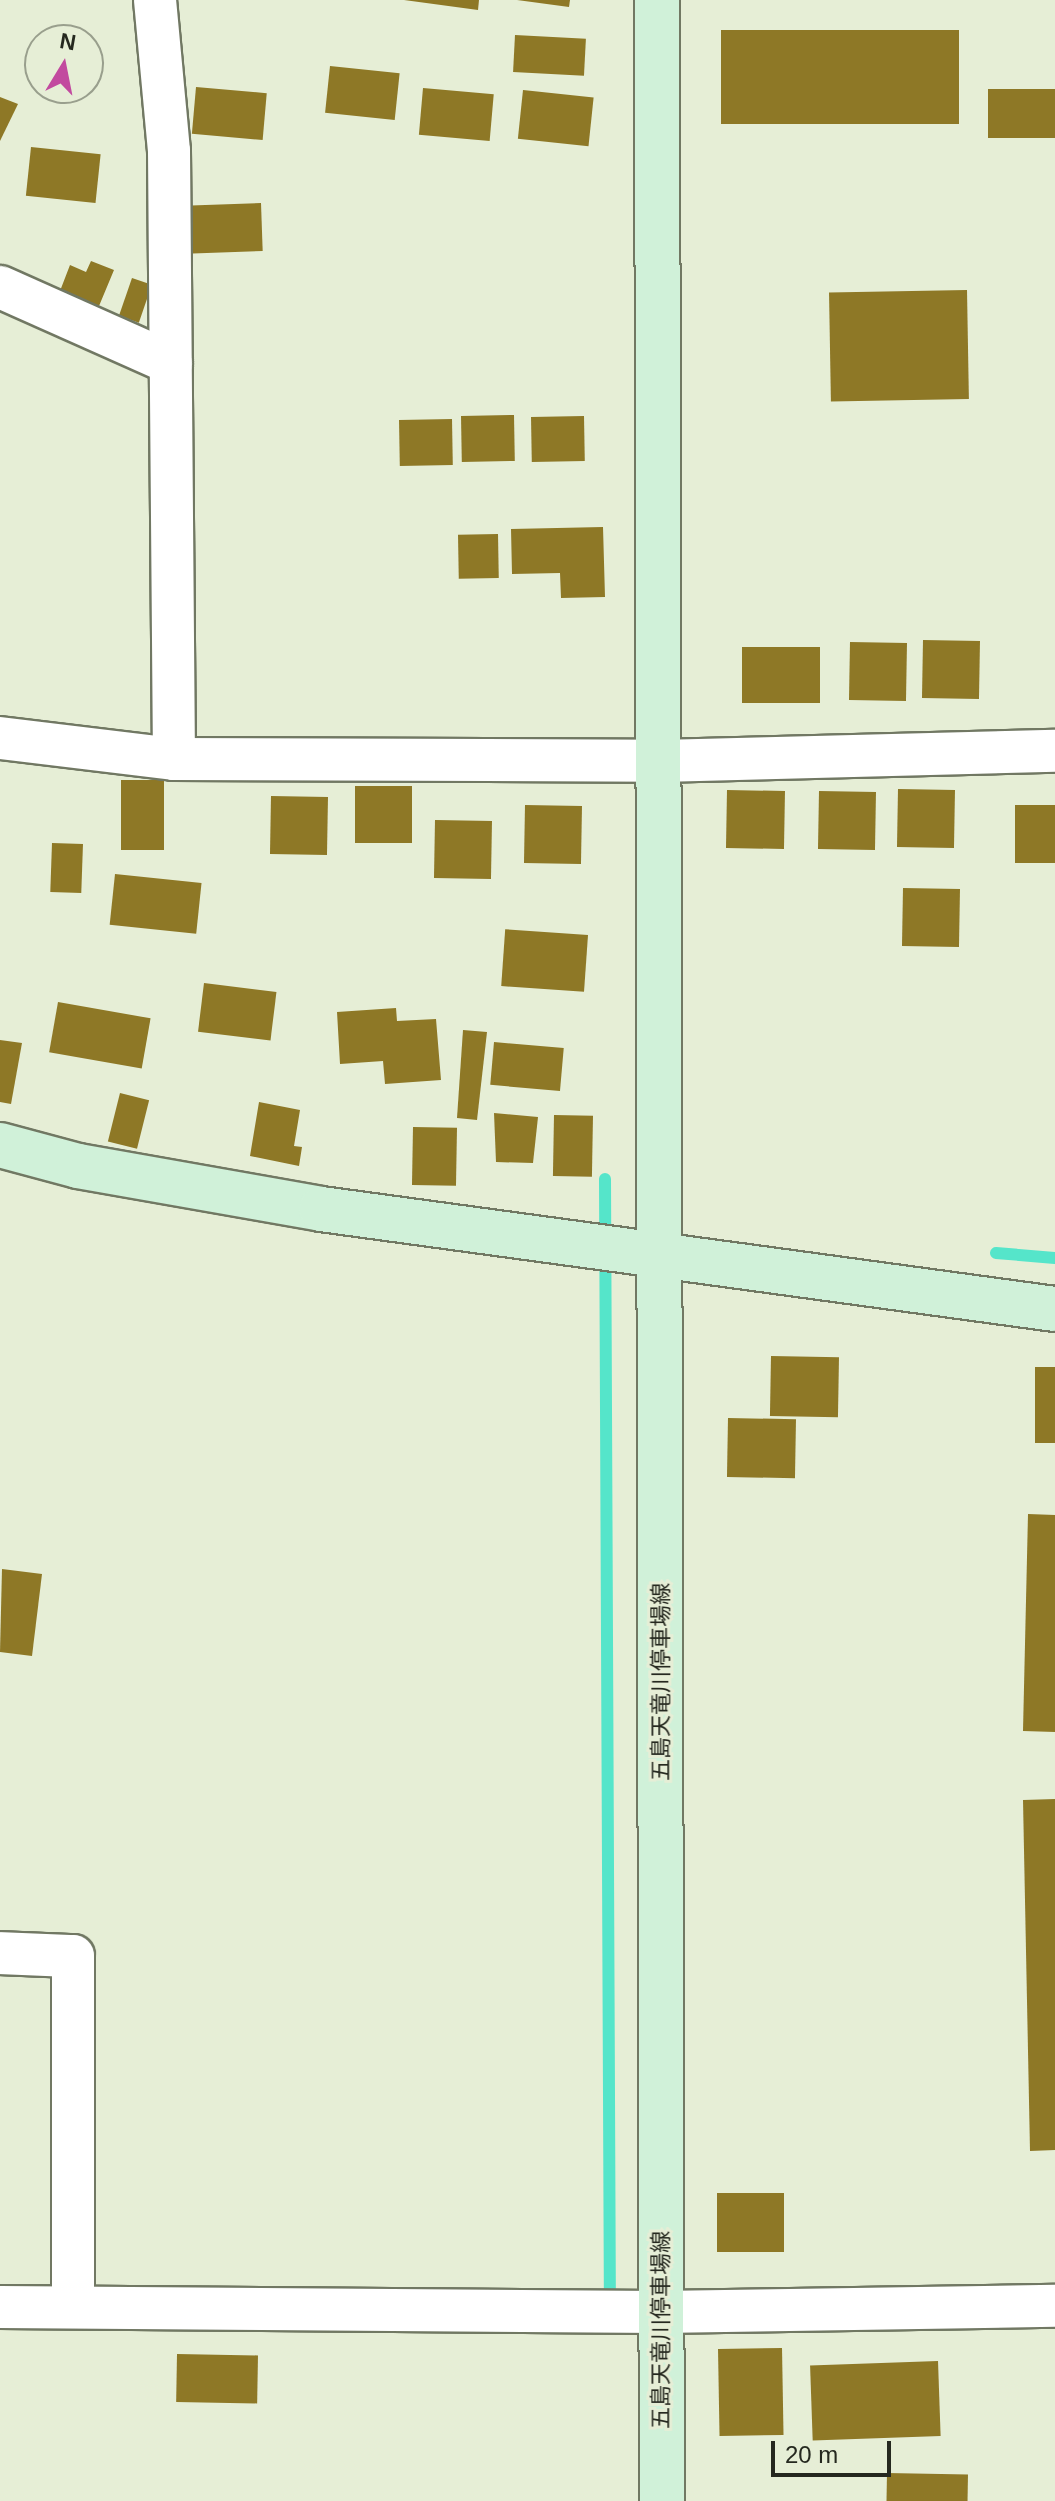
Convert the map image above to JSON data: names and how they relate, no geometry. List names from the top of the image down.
{
  "streets": {
    "street": ["五島天竜川停車場線"]
  },
  "scale_bar": "20 m",
  "north": "top"
}
